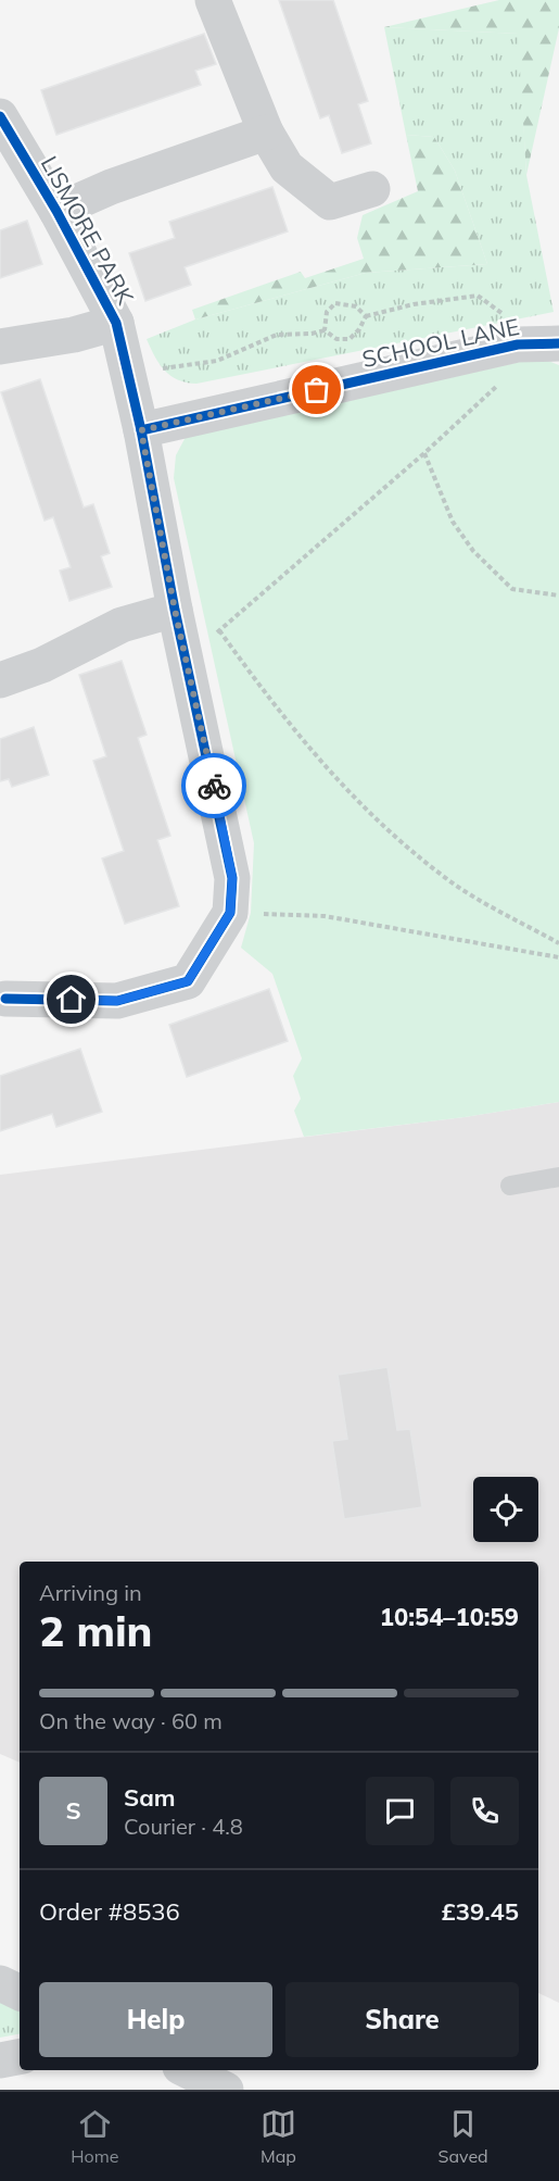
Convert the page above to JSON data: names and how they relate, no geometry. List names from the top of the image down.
{
  "streets": {
    "street": ["LISMORE PARK", "SCHOOL LANE"]
  },
  "crossings": [
    ["LISMORE PARK", "SCHOOL LANE"]
  ],
  "page": {
    "heading": ["2 min", "Arriving in", "10:54–10:59"],
    "panel": [
      "Sam",
      "Courier · 4.8",
      "Order #8536",
      "£39.45"
    ],
    "bar": "On the way · 60 m",
    "round": "S",
    "buttons": ["Help", "Share"],
    "tabs": ["Home", "Map", "Saved"]
  }
}
